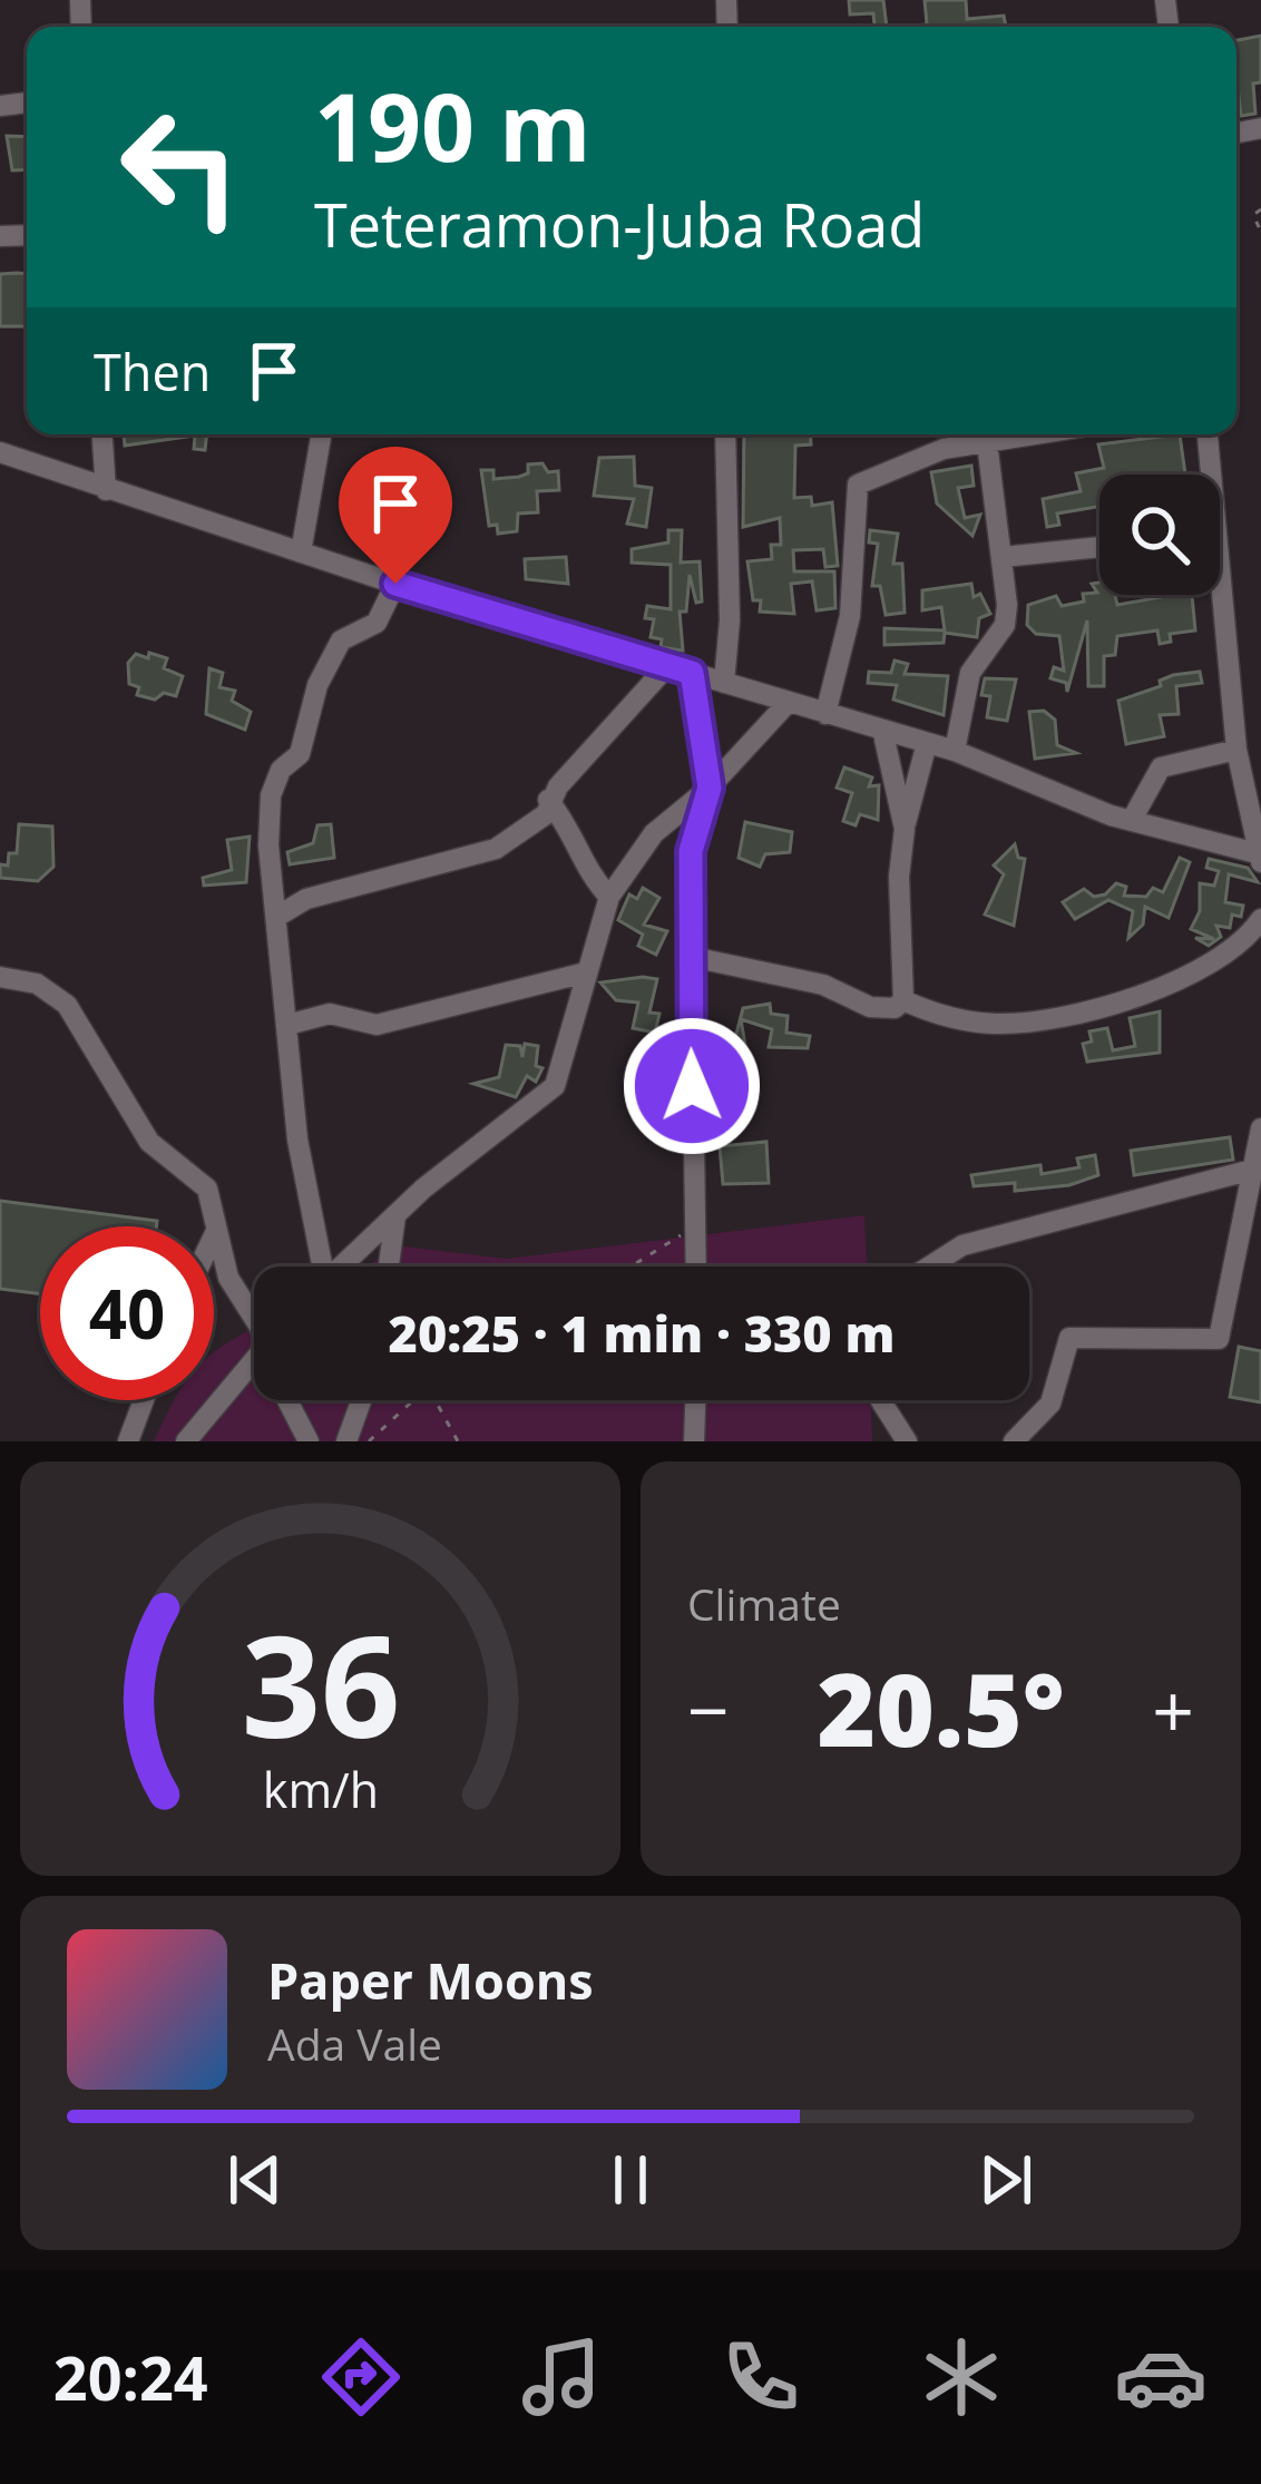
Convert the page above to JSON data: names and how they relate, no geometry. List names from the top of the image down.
{
  "page": {
    "turn": ["190 m", "Teteramon-Juba Road"],
    "then": "Then",
    "limit": "40",
    "trip": "20:25 · 1 min · 330 m",
    "tile": "Climate",
    "heat": ["−", "20.5°", "+"],
    "song": ["Paper Moons", "Ada Vale"],
    "tabs": "20:24",
    "gauge": ["36", "km/h"]
  }
}
